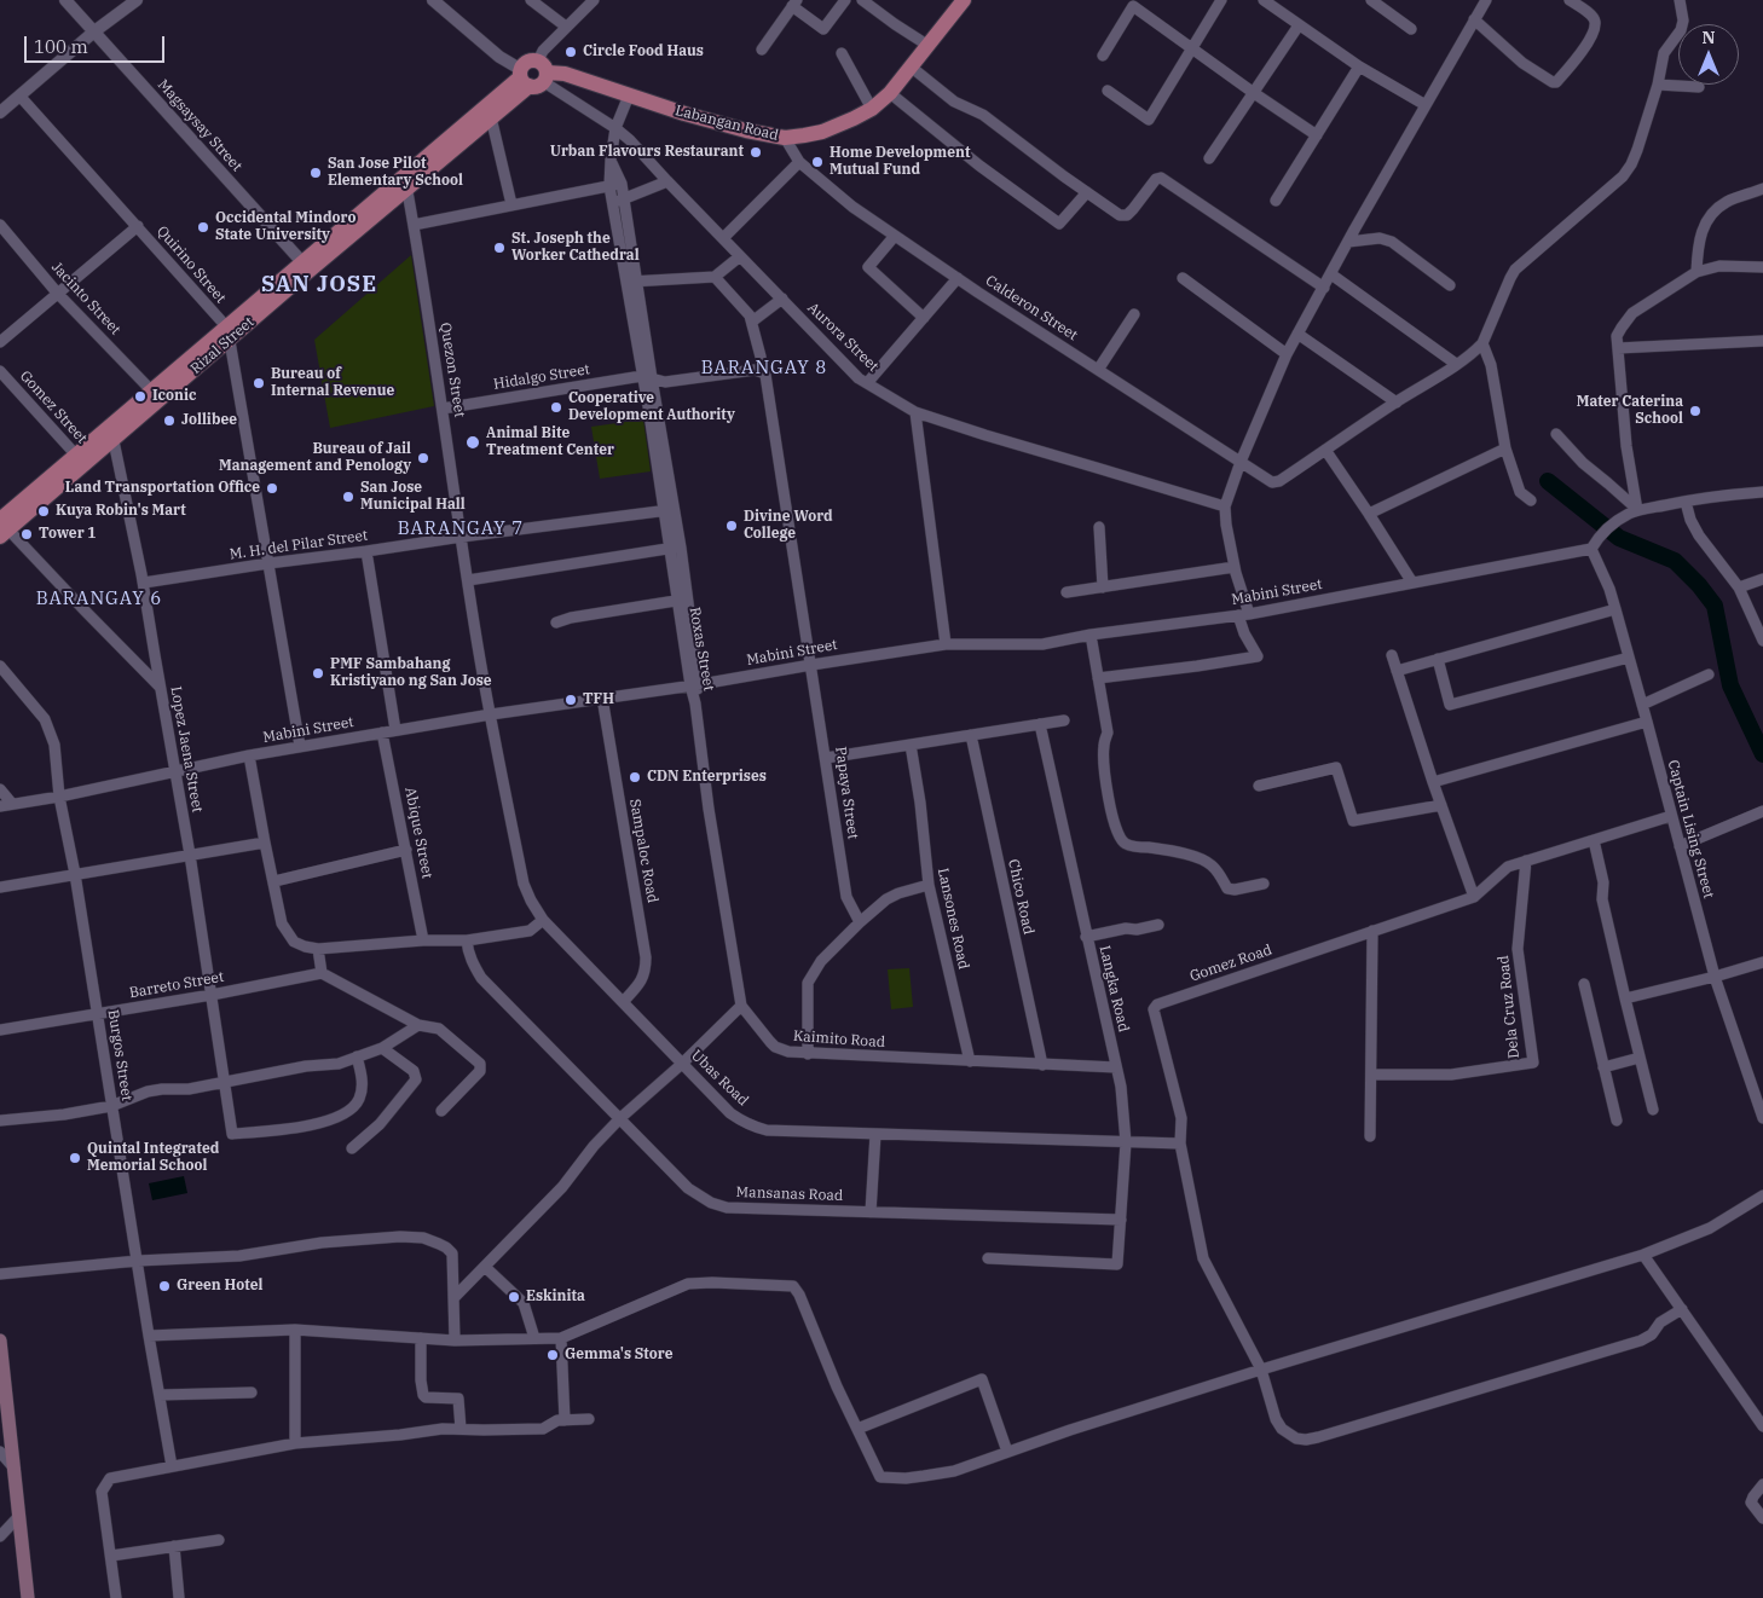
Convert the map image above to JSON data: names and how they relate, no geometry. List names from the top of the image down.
{
  "streets": {
    "main road": ["Labangan Road", "Rizal Street"],
    "street": [
      "Magsaysay Street",
      "Quirino Street",
      "Jacinto Street",
      "Calderon Street",
      "Aurora Street",
      "Quezon Street",
      "Hidalgo Street",
      "Gomez Street",
      "M. H. del Pilar Street",
      "Mabini Street",
      "Roxas Street",
      "Lopez Jaena Street",
      "Papaya Street",
      "Captain Lising Street",
      "Abique Street",
      "Sampaloc Road",
      "Chico Road",
      "Lansones Road",
      "Gomez Road",
      "Barreto Street",
      "Langka Road",
      "Dela Cruz Road",
      "Kaimito Road",
      "Burgos Street",
      "Ubas Road",
      "Mansanas Road"
    ]
  },
  "crossings": [
    ["Labangan Road", "Calderon Street"],
    ["Labangan Road", "Aurora Street"],
    ["Labangan Road", "Rizal Street"],
    ["Labangan Road", "Roxas Street"],
    ["Magsaysay Street", "Rizal Street"],
    ["Quirino Street", "Rizal Street"],
    ["Jacinto Street", "Rizal Street"],
    ["Aurora Street", "Rizal Street"],
    ["Aurora Street", "Roxas Street"],
    ["Rizal Street", "Quezon Street"],
    ["Rizal Street", "Gomez Street"],
    ["Rizal Street", "Lopez Jaena Street"],
    ["Quezon Street", "Hidalgo Street"],
    ["Quezon Street", "M. H. del Pilar Street"],
    ["Quezon Street", "Mabini Street"],
    ["Quezon Street", "Ubas Road"],
    ["Hidalgo Street", "Roxas Street"],
    ["Hidalgo Street", "Papaya Street"],
    ["M. H. del Pilar Street", "Roxas Street"],
    ["M. H. del Pilar Street", "Lopez Jaena Street"],
    ["Mabini Street", "Roxas Street"],
    ["Mabini Street", "Lopez Jaena Street"],
    ["Mabini Street", "Papaya Street"],
    ["Mabini Street", "Captain Lising Street"],
    ["Mabini Street", "Abique Street"],
    ["Mabini Street", "Sampaloc Road"],
    ["Mabini Street", "Burgos Street"],
    ["Mabini Street", "Ubas Road"],
    ["Roxas Street", "Kaimito Road"],
    ["Lopez Jaena Street", "Barreto Street"],
    ["Captain Lising Street", "Gomez Road"],
    ["Sampaloc Road", "Ubas Road"],
    ["Chico Road", "Kaimito Road"],
    ["Lansones Road", "Kaimito Road"],
    ["Gomez Road", "Dela Cruz Road"],
    ["Gomez Road", "Ubas Road"],
    ["Barreto Street", "Burgos Street"],
    ["Langka Road", "Kaimito Road"],
    ["Langka Road", "Ubas Road"],
    ["Langka Road", "Mansanas Road"]
  ],
  "districts": [
    "SAN JOSE",
    "BARANGAY 8",
    "BARANGAY 7",
    "BARANGAY 6"
  ],
  "places": [
    "Circle Food Haus",
    "Urban Flavours Restaurant",
    "Home Development Mutual Fund",
    "San Jose Pilot Elementary School",
    "Occidental Mindoro State University",
    "St. Joseph the Worker Cathedral",
    "Bureau of Internal Revenue",
    "Iconic",
    "Cooperative Development Authority",
    "Mater Caterina School",
    "Jollibee",
    "Animal Bite Treatment Center",
    "Bureau of Jail Management and Penology",
    "Land Transportation Office",
    "San Jose Municipal Hall",
    "Kuya Robin's Mart",
    "Divine Word College",
    "Tower 1",
    "PMF Sambahang Kristiyano ng San Jose",
    "TFH",
    "CDN Enterprises",
    "Quintal Integrated Memorial School",
    "Green Hotel",
    "Eskinita",
    "Gemma's Store"
  ],
  "scale_bar": "100 m",
  "north": "top"
}
